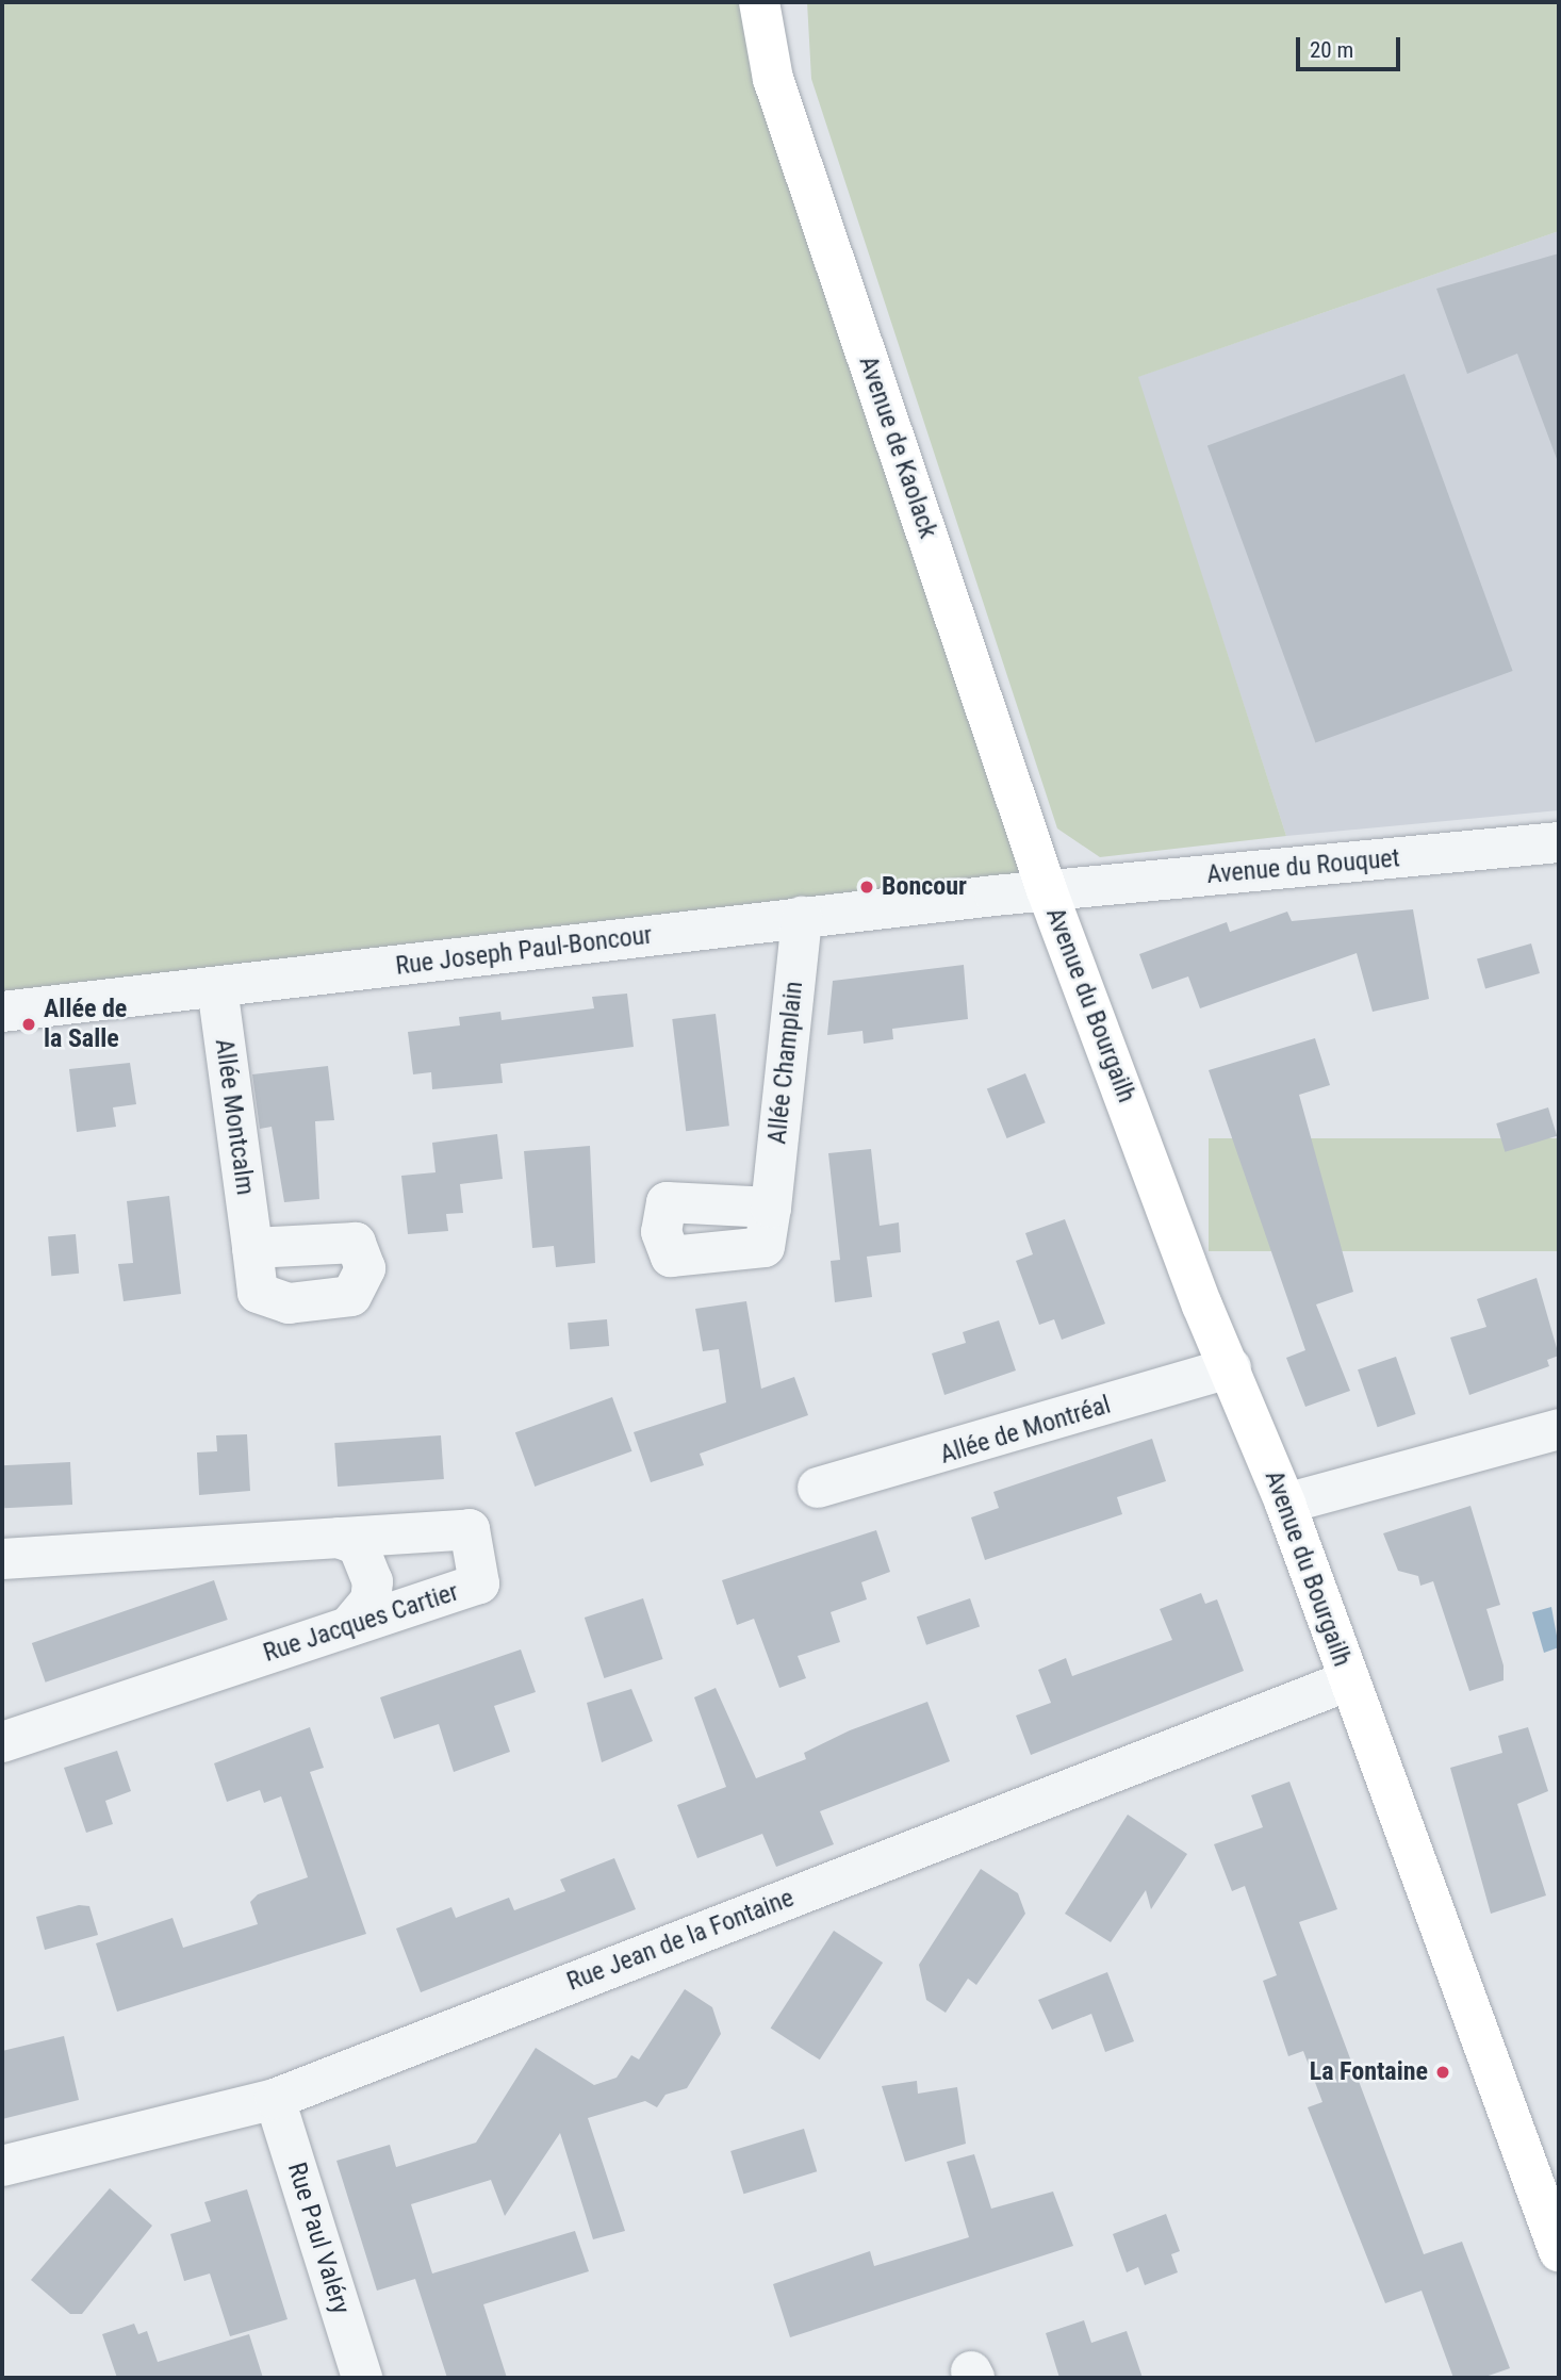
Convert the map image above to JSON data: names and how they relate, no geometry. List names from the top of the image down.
{
  "streets": {
    "main road": ["Avenue de Kaolack", "Avenue du Bourgailh"],
    "street": [
      "Avenue du Rouquet",
      "Rue Joseph Paul-Boncour",
      "Allée Champlain",
      "Allée Montcalm",
      "Allée de Montréal",
      "Rue Jacques Cartier",
      "Rue Jean de la Fontaine",
      "Rue Paul Valéry"
    ]
  },
  "crossings": [
    ["Avenue de Kaolack", "Avenue du Rouquet"],
    ["Avenue de Kaolack", "Rue Joseph Paul-Boncour"],
    ["Avenue de Kaolack", "Avenue du Bourgailh"],
    ["Avenue du Rouquet", "Rue Joseph Paul-Boncour"],
    ["Avenue du Rouquet", "Avenue du Bourgailh"],
    ["Rue Joseph Paul-Boncour", "Avenue du Bourgailh"],
    ["Rue Joseph Paul-Boncour", "Allée Champlain"],
    ["Rue Joseph Paul-Boncour", "Allée Montcalm"],
    ["Avenue du Bourgailh", "Allée de Montréal"],
    ["Avenue du Bourgailh", "Rue Jean de la Fontaine"],
    ["Rue Jean de la Fontaine", "Rue Paul Valéry"]
  ],
  "places": ["Boncour", "Allée de la Salle", "La Fontaine"],
  "scale_bar": "20 m"
}
